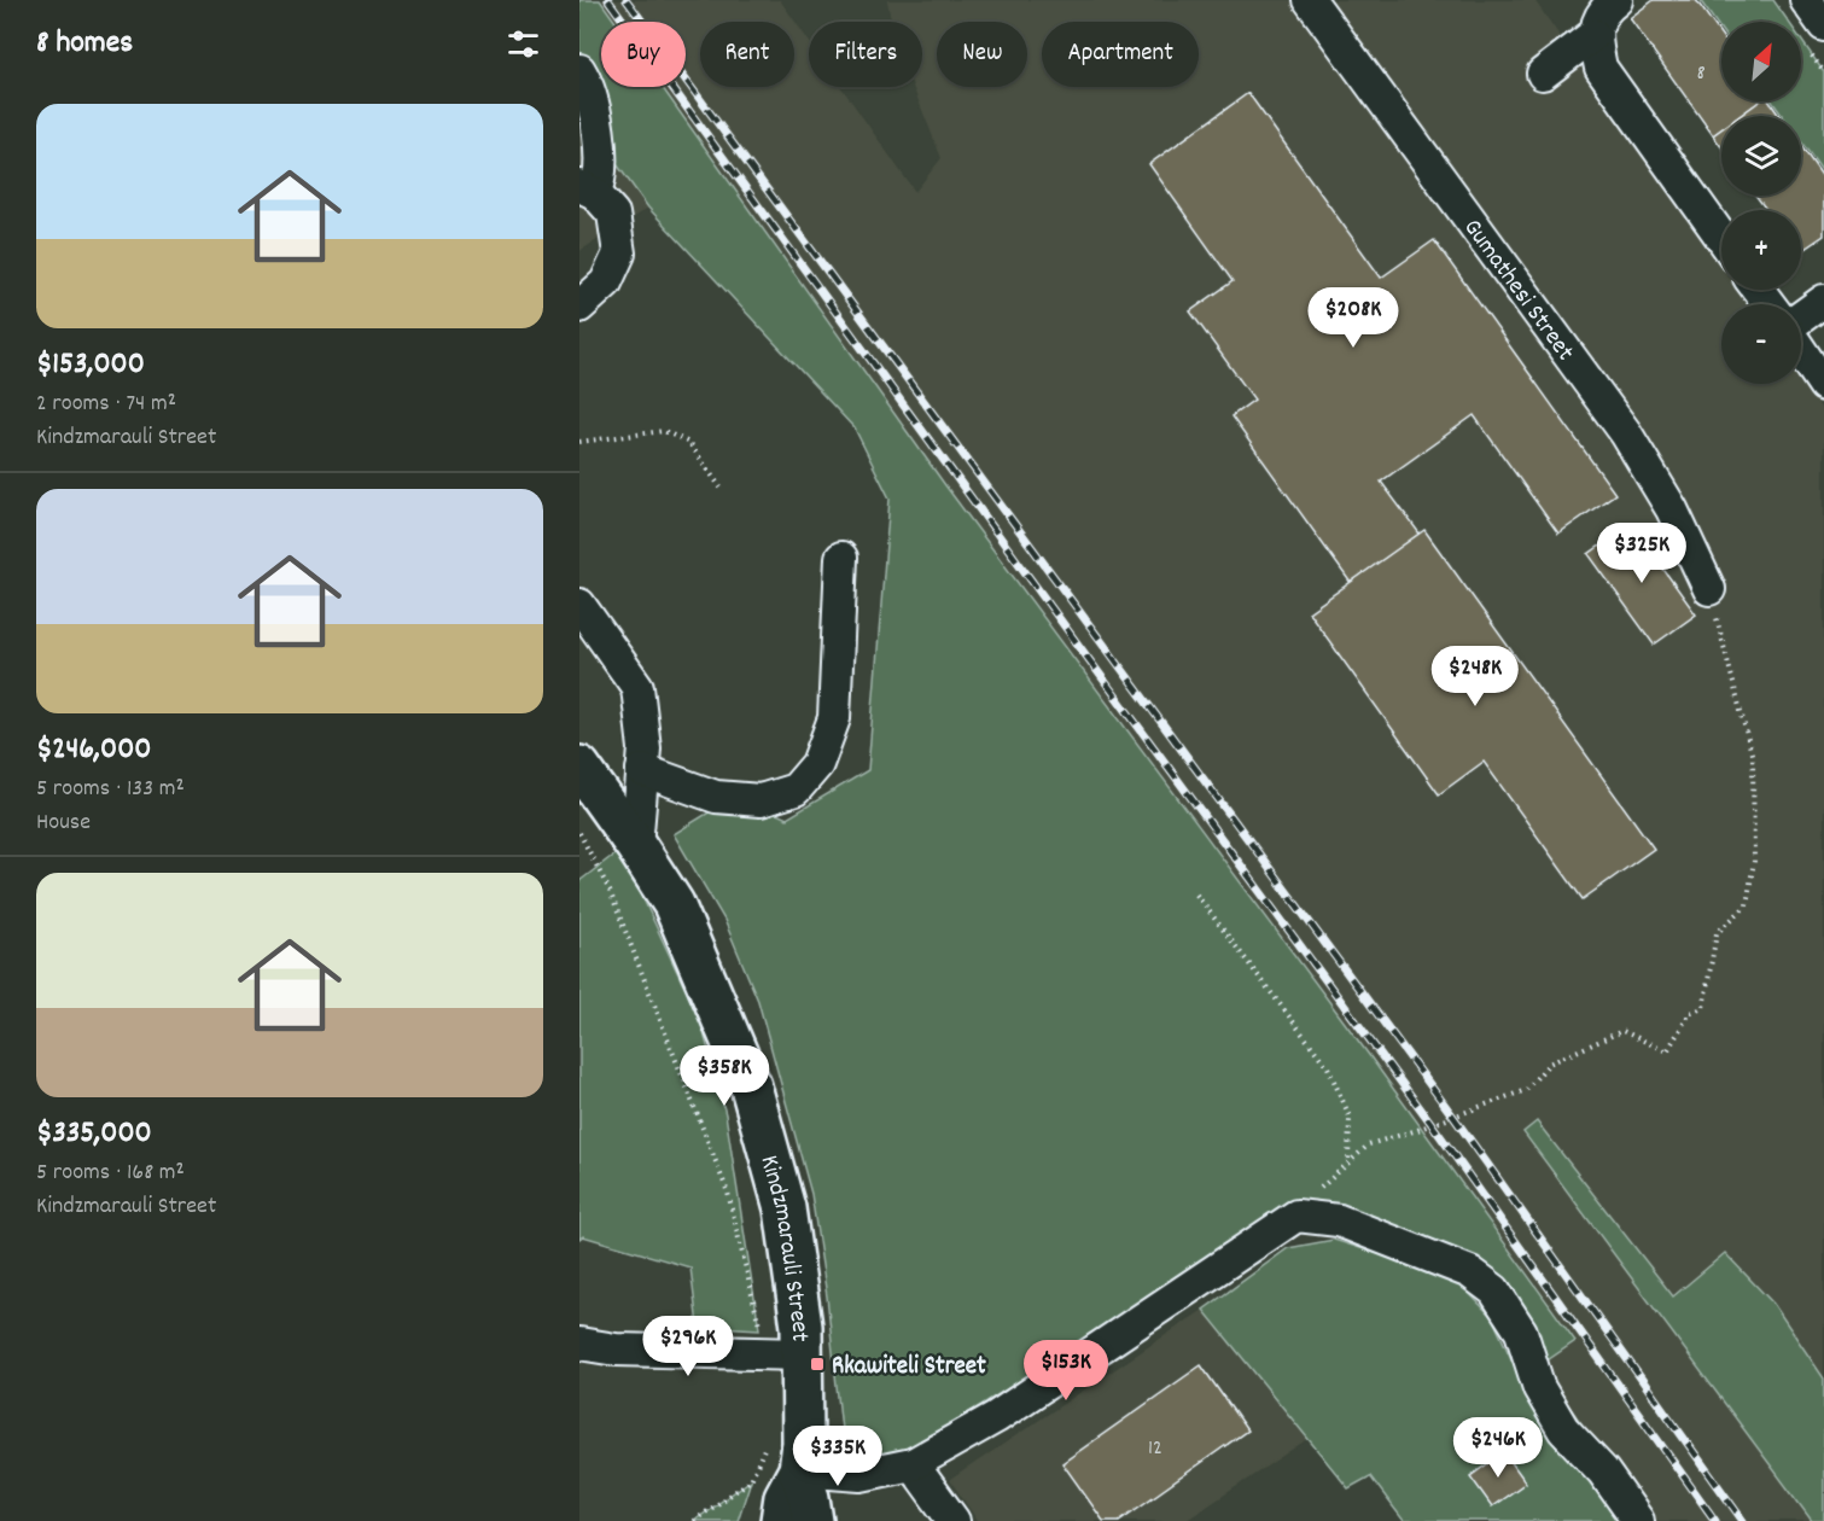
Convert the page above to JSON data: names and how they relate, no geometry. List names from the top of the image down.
{
  "streets": {
    "main road": ["Kindzmarauli Street"],
    "street": ["Gumathesi Street"]
  },
  "places": {
    "transit": ["Rkawiteli Street"]
  },
  "house_numbers": ["8", "12"],
  "north": "top right",
  "page": {
    "heading": "8 homes",
    "map_buttons": ["+", "−"],
    "chip": [
      "Buy",
      "Rent",
      "Filters",
      "New",
      "Apartment"
    ],
    "list": [
      {
        "name": "$153,000",
        "note": "2 rooms · 74 m² · Kindzmarauli Street"
      },
      {
        "name": "$246,000",
        "note": "5 rooms · 133 m² · House"
      },
      {
        "name": "$335,000",
        "note": "5 rooms · 168 m² · Kindzmarauli Street"
      }
    ],
    "price": [
      "$208K",
      "$325K",
      "$248K",
      "$358K",
      "$296K",
      "$153K",
      "$246K",
      "$335K"
    ]
  }
}
